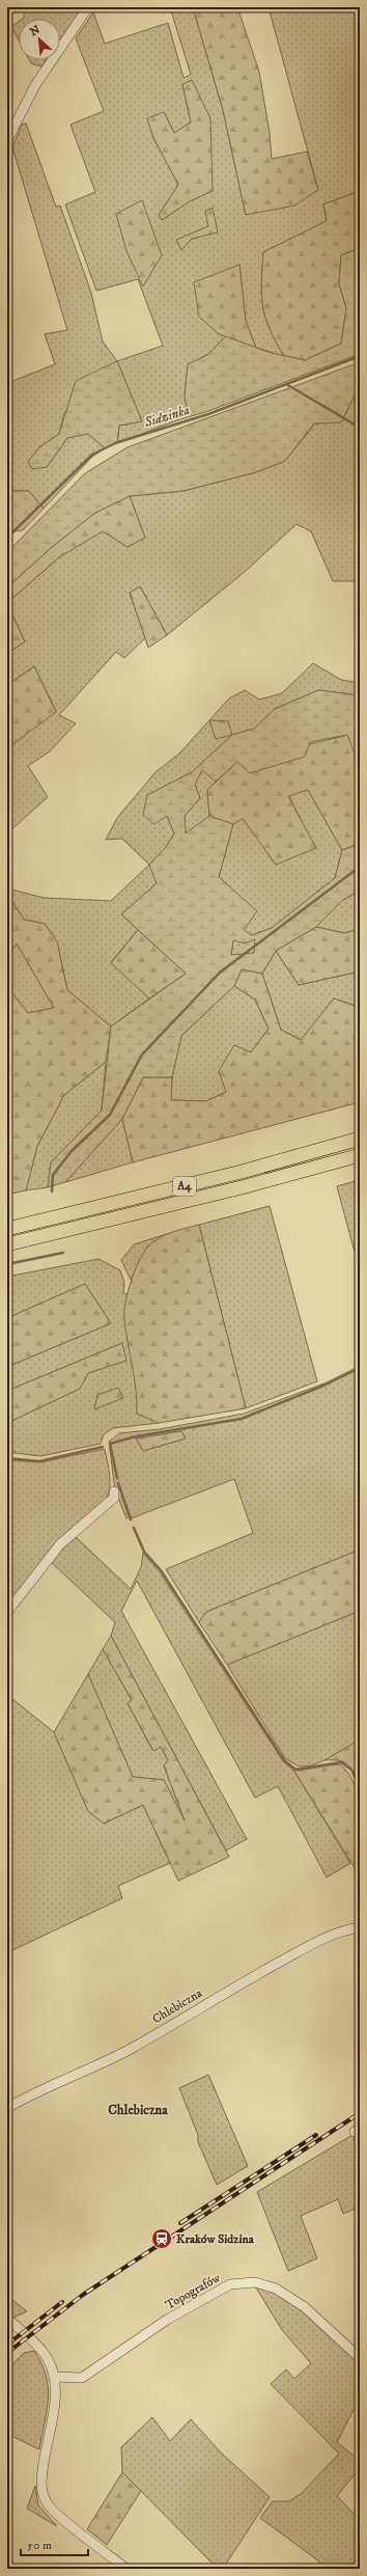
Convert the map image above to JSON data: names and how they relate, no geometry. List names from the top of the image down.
{
  "streets": {
    "highway": ["A4"],
    "street": ["Chlebiczna", "Topografów"]
  },
  "districts": ["Chlebiczna"],
  "water": ["Sidzinka"],
  "places": {
    "station": ["Kraków Sidzina"]
  },
  "scale_bar": "50 m",
  "north": "top left"
}
